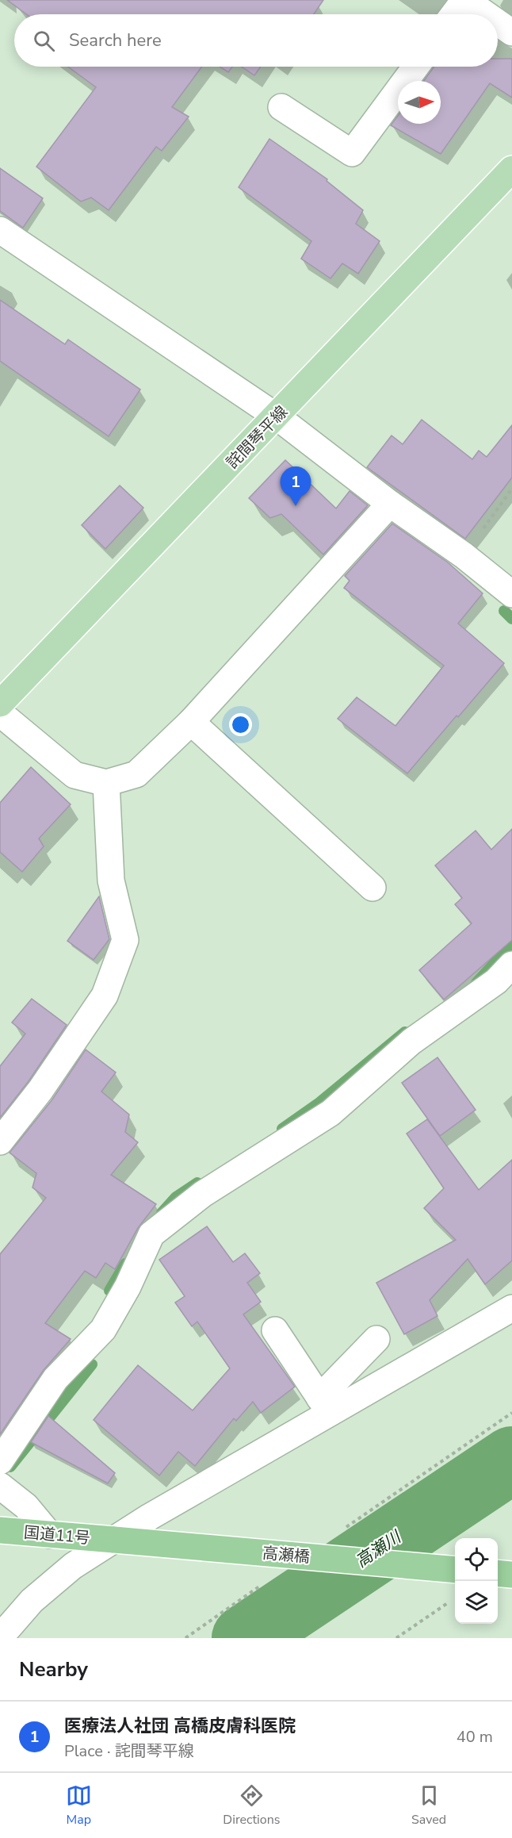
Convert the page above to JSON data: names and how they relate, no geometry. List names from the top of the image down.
{
  "streets": {
    "highway": ["国道11号", "高瀬橋"],
    "main road": ["詫間琴平線"]
  },
  "crossings": [
    ["国道11号", "高瀬橋"]
  ],
  "water": ["高瀬川"],
  "north": "right",
  "page": {
    "search": "Search here",
    "pins": "1",
    "heading": "Nearby",
    "list": [
      {
        "mark": "1",
        "name": "医療法人社団 高橋皮膚科医院",
        "note": "Place · 詫間琴平線",
        "value": "40 m"
      }
    ],
    "nav": ["Map", "Directions", "Saved"]
  }
}
